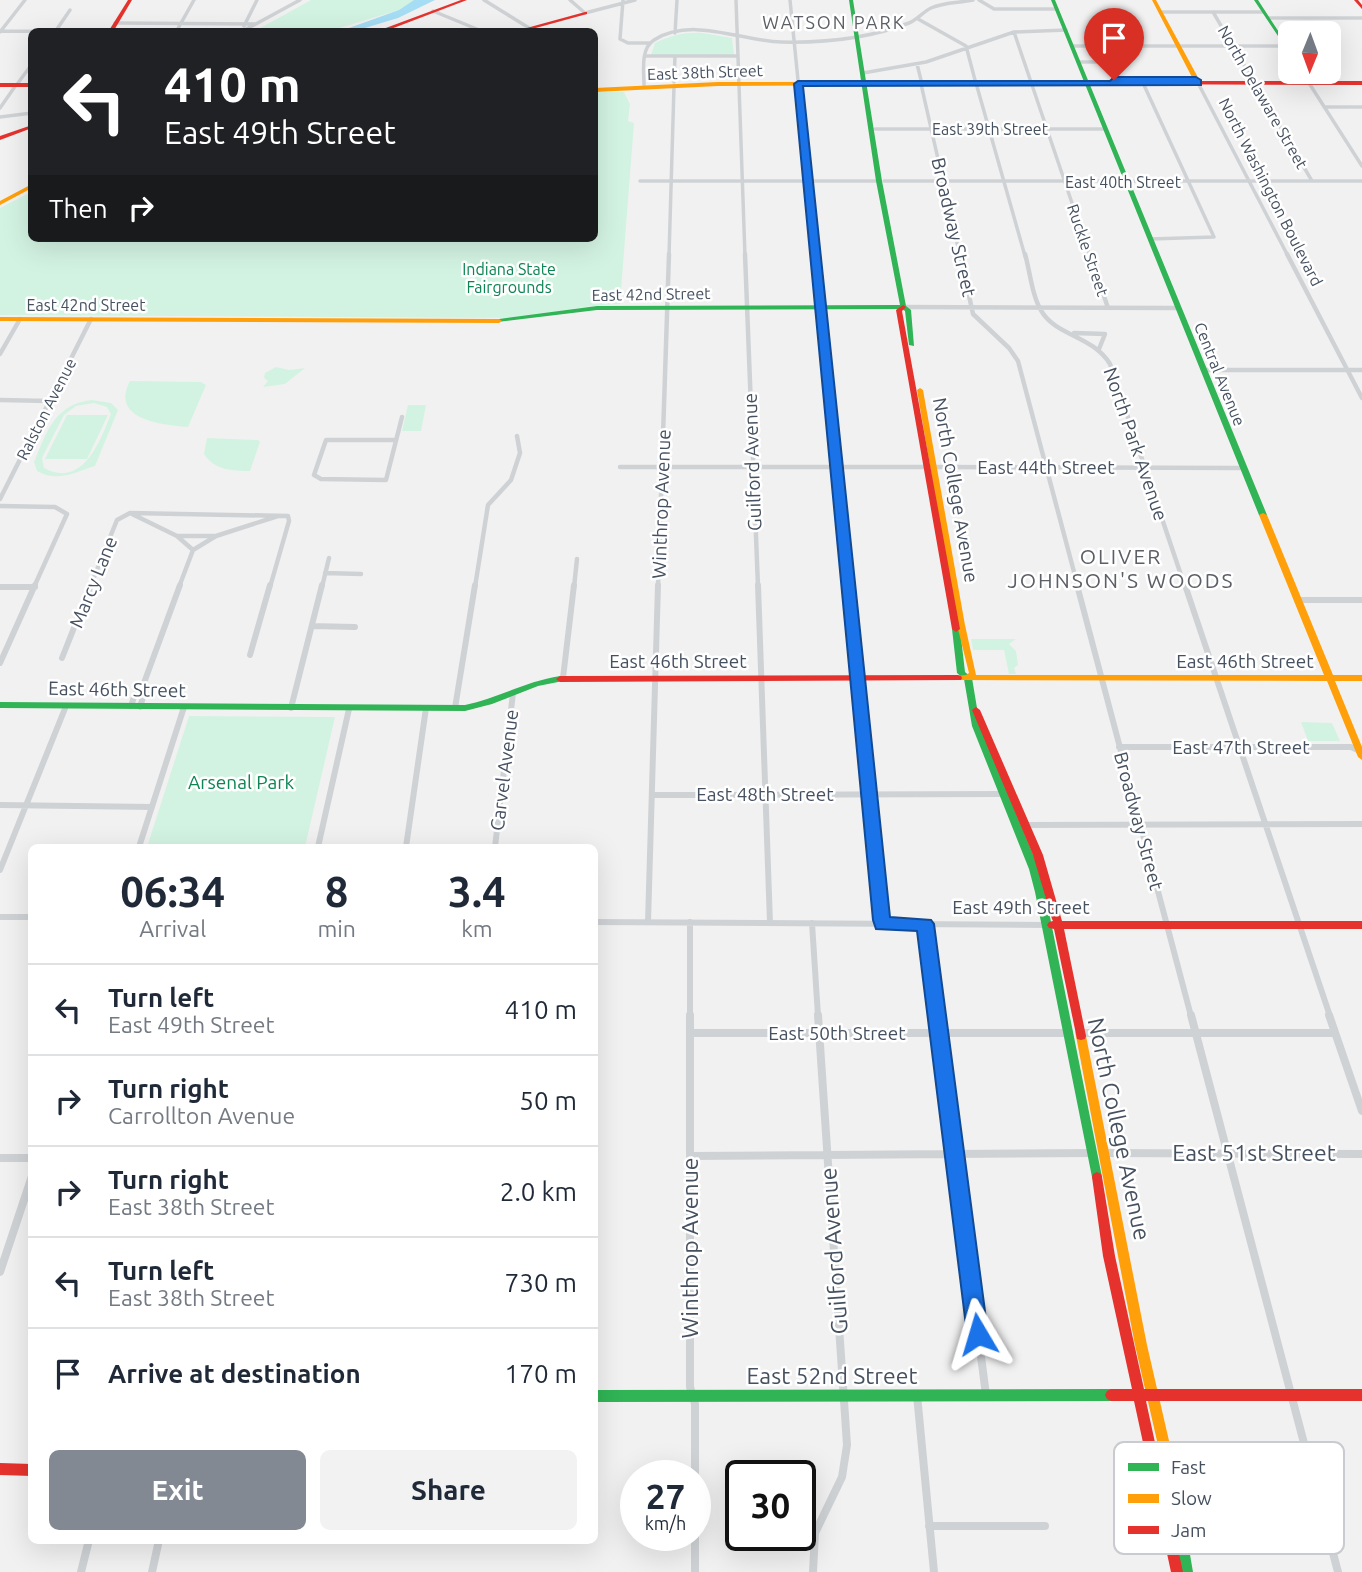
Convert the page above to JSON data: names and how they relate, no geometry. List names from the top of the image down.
{
  "streets": {
    "main road": [
      "East 38th Street",
      "North Washington Boulevard",
      "East 42nd Street",
      "Central Avenue",
      "North College Avenue",
      "East 46th Street",
      "East 49th Street",
      "East 52nd Street"
    ],
    "street": [
      "North Delaware Street",
      "East 39th Street",
      "East 40th Street",
      "Broadway Street",
      "Ruckle Street",
      "Ralston Avenue",
      "North Park Avenue",
      "Guilford Avenue",
      "East 44th Street",
      "Winthrop Avenue",
      "Marcy Lane",
      "East 47th Street",
      "Carvel Avenue",
      "East 48th Street",
      "East 50th Street",
      "East 51st Street"
    ]
  },
  "crossings": [
    ["East 38th Street", "North Delaware Street"],
    ["East 38th Street", "North Washington Boulevard"],
    ["East 38th Street", "Broadway Street"],
    ["East 38th Street", "Ruckle Street"],
    ["East 38th Street", "Central Avenue"],
    ["East 38th Street", "Guilford Avenue"],
    ["East 38th Street", "North College Avenue"],
    ["East 38th Street", "Winthrop Avenue"],
    ["North Delaware Street", "East 40th Street"],
    ["East 39th Street", "Broadway Street"],
    ["East 39th Street", "Ruckle Street"],
    ["East 39th Street", "Central Avenue"],
    ["East 39th Street", "North College Avenue"],
    ["East 40th Street", "North Washington Boulevard"],
    ["East 40th Street", "Broadway Street"],
    ["East 40th Street", "Ruckle Street"],
    ["East 40th Street", "Central Avenue"],
    ["East 40th Street", "Guilford Avenue"],
    ["East 40th Street", "North College Avenue"],
    ["East 40th Street", "Winthrop Avenue"],
    ["Broadway Street", "East 42nd Street"],
    ["Broadway Street", "East 44th Street"],
    ["Broadway Street", "East 46th Street"],
    ["Broadway Street", "East 47th Street"],
    ["Broadway Street", "East 49th Street"],
    ["Broadway Street", "East 50th Street"],
    ["Broadway Street", "East 51st Street"],
    ["Broadway Street", "East 52nd Street"],
    ["Ruckle Street", "East 42nd Street"],
    ["East 42nd Street", "Central Avenue"],
    ["East 42nd Street", "Ralston Avenue"],
    ["East 42nd Street", "North Park Avenue"],
    ["East 42nd Street", "Guilford Avenue"],
    ["East 42nd Street", "North College Avenue"],
    ["East 42nd Street", "Winthrop Avenue"],
    ["Central Avenue", "East 44th Street"],
    ["Central Avenue", "East 46th Street"],
    ["Central Avenue", "East 47th Street"],
    ["North Park Avenue", "East 44th Street"],
    ["North Park Avenue", "East 46th Street"],
    ["North Park Avenue", "East 47th Street"],
    ["North Park Avenue", "East 49th Street"],
    ["North Park Avenue", "East 50th Street"],
    ["Guilford Avenue", "East 44th Street"],
    ["Guilford Avenue", "East 46th Street"],
    ["Guilford Avenue", "East 48th Street"],
    ["Guilford Avenue", "East 49th Street"],
    ["Guilford Avenue", "East 50th Street"],
    ["Guilford Avenue", "East 52nd Street"],
    ["East 44th Street", "North College Avenue"],
    ["East 44th Street", "Winthrop Avenue"],
    ["North College Avenue", "East 46th Street"],
    ["North College Avenue", "East 48th Street"],
    ["North College Avenue", "East 49th Street"],
    ["North College Avenue", "East 50th Street"],
    ["North College Avenue", "East 51st Street"],
    ["North College Avenue", "East 52nd Street"],
    ["Winthrop Avenue", "East 46th Street"],
    ["Winthrop Avenue", "East 48th Street"],
    ["Winthrop Avenue", "East 49th Street"],
    ["Winthrop Avenue", "East 50th Street"],
    ["Winthrop Avenue", "East 52nd Street"],
    ["East 46th Street", "Carvel Avenue"]
  ],
  "districts": ["WATSON PARK", "OLIVER JOHNSON'S WOODS"],
  "parks": ["Indiana State Fairgrounds", "Arsenal Park"],
  "legend": ["Fast", "Slow", "Jam"],
  "north": "bottom",
  "page": {
    "turn": ["410 m", "East 49th Street"],
    "then": "Then",
    "eta": [
      "06:34",
      "Arrival",
      "8",
      "min",
      "3.4",
      "km"
    ],
    "list": [
      {
        "name": "Turn left",
        "note": "East 49th Street",
        "value": "410 m"
      },
      {
        "name": "Turn right",
        "note": "Carrollton Avenue",
        "value": "50 m"
      },
      {
        "name": "Turn right",
        "note": "East 38th Street",
        "value": "2.0 km"
      },
      {
        "name": "Turn left",
        "note": "East 38th Street",
        "value": "730 m"
      },
      {
        "name": "Arrive at destination",
        "value": "170 m"
      }
    ],
    "buttons": ["Exit", "Share"],
    "speed": "27 km/h",
    "limit": "30"
  }
}
